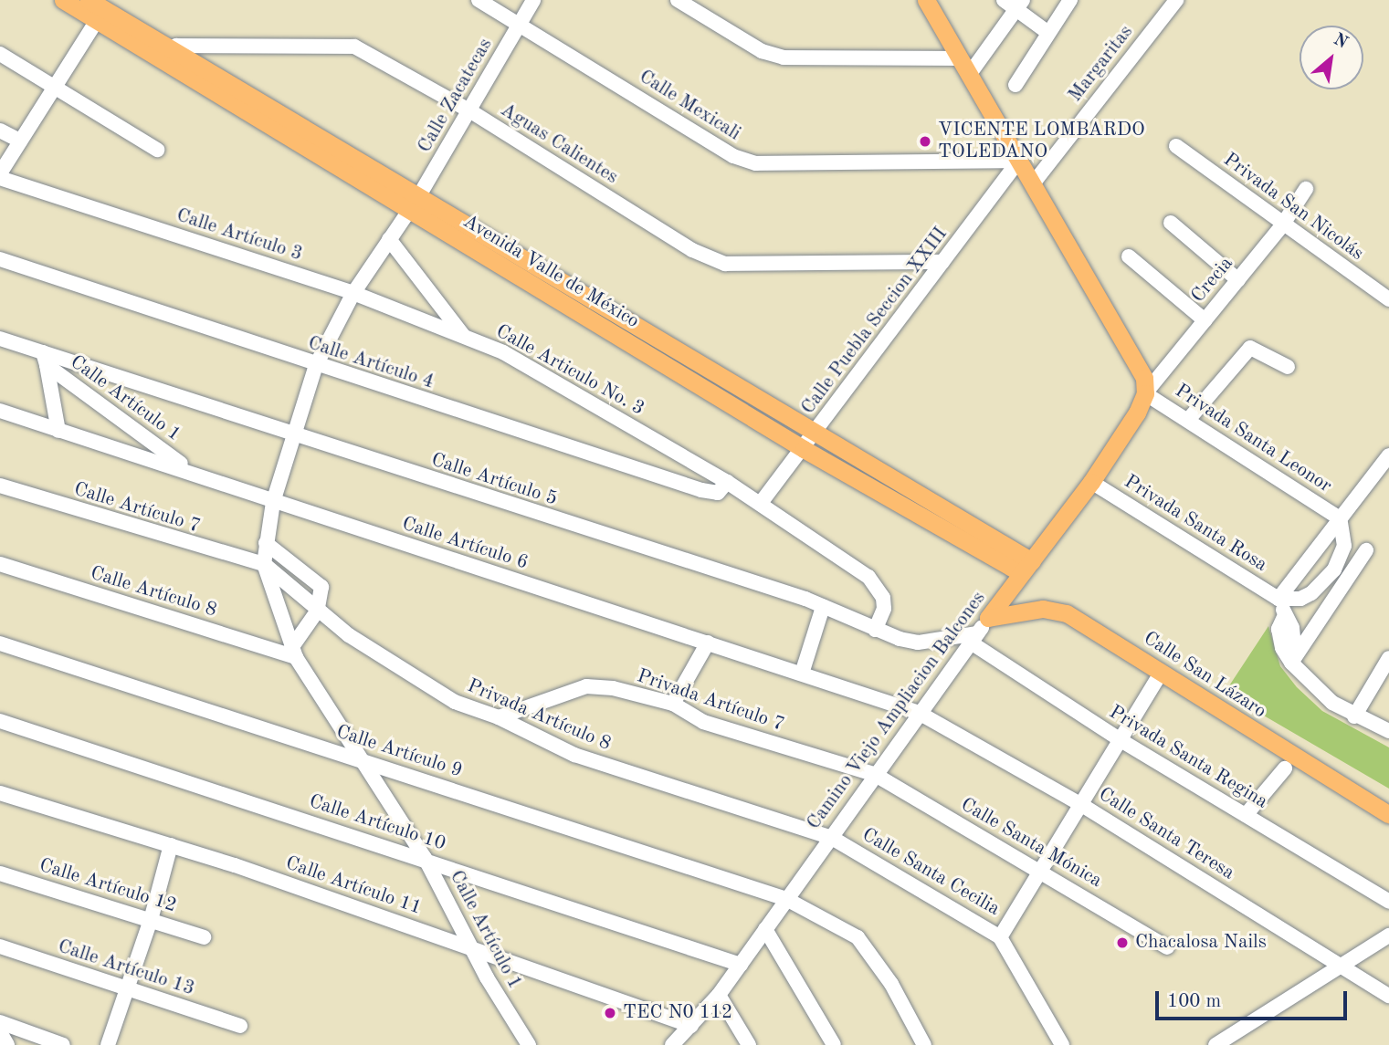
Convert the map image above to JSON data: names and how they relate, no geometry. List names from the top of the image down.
{
  "streets": {
    "main road": ["Avenida Valle de México", "Calle San Lázaro", "Camino Viejo Ampliacion Balcones"],
    "street": [
      "Margaritas",
      "Calle Zacatecas",
      "Calle Mexicali",
      "Aguas Calientes",
      "Privada San Nicolás",
      "Calle Artículo 3",
      "Crecia",
      "Calle Puebla Seccion XXIII",
      "Calle Artículo 4",
      "Calle Articulo No. 3",
      "Calle Artículo 1",
      "Privada Santa Leonor",
      "Calle Artículo 5",
      "Calle Artículo 7",
      "Privada Santa Rosa",
      "Calle Artículo 6",
      "Calle Artículo 8",
      "Privada Artículo 7",
      "Privada Artículo 8",
      "Calle Artículo 9",
      "Privada Santa Regina",
      "Calle Artículo 10",
      "Calle Santa Teresa",
      "Calle Santa Mónica",
      "Calle Santa Cecilia",
      "Calle Artículo 12",
      "Calle Artículo 11",
      "Calle Artículo 13"
    ]
  },
  "crossings": [
    ["Calle Zacatecas", "Calle Mexicali"],
    ["Calle Zacatecas", "Aguas Calientes"],
    ["Calle Zacatecas", "Calle Artículo 3"],
    ["Calle Zacatecas", "Avenida Valle de México"],
    ["Calle Zacatecas", "Calle Artículo 4"],
    ["Calle Zacatecas", "Calle Articulo No. 3"],
    ["Calle Zacatecas", "Calle Artículo 1"],
    ["Calle Zacatecas", "Calle Artículo 5"],
    ["Calle Zacatecas", "Calle Artículo 7"],
    ["Calle Zacatecas", "Calle Artículo 6"],
    ["Calle Zacatecas", "Privada Artículo 8"],
    ["Calle Mexicali", "Calle Puebla Seccion XXIII"],
    ["Aguas Calientes", "Avenida Valle de México"],
    ["Aguas Calientes", "Calle Puebla Seccion XXIII"],
    ["Privada San Nicolás", "Crecia"],
    ["Calle Artículo 3", "Calle Articulo No. 3"],
    ["Avenida Valle de México", "Calle Puebla Seccion XXIII"],
    ["Avenida Valle de México", "Camino Viejo Ampliacion Balcones"],
    ["Crecia", "Privada Santa Leonor"],
    ["Crecia", "Camino Viejo Ampliacion Balcones"],
    ["Calle Puebla Seccion XXIII", "Calle Articulo No. 3"],
    ["Calle Artículo 4", "Calle Articulo No. 3"],
    ["Calle Artículo 1", "Calle Artículo 5"],
    ["Calle Artículo 1", "Calle Artículo 7"],
    ["Calle Artículo 1", "Calle Artículo 6"],
    ["Calle Artículo 1", "Calle Artículo 8"],
    ["Calle Artículo 1", "Privada Artículo 8"],
    ["Calle Artículo 1", "Calle Artículo 9"],
    ["Calle Artículo 1", "Calle Artículo 10"],
    ["Calle Artículo 1", "Calle Artículo 11"],
    ["Privada Santa Leonor", "Camino Viejo Ampliacion Balcones"],
    ["Calle Artículo 5", "Camino Viejo Ampliacion Balcones"],
    ["Calle Artículo 5", "Privada Santa Regina"],
    ["Calle Artículo 7", "Privada Artículo 8"],
    ["Privada Santa Rosa", "Camino Viejo Ampliacion Balcones"],
    ["Calle Artículo 6", "Camino Viejo Ampliacion Balcones"],
    ["Calle Artículo 6", "Calle Santa Teresa"],
    ["Calle San Lázaro", "Camino Viejo Ampliacion Balcones"],
    ["Privada Artículo 7", "Camino Viejo Ampliacion Balcones"],
    ["Privada Artículo 7", "Privada Artículo 8"],
    ["Privada Artículo 7", "Calle Santa Mónica"],
    ["Camino Viejo Ampliacion Balcones", "Privada Artículo 8"],
    ["Camino Viejo Ampliacion Balcones", "Calle Artículo 9"],
    ["Camino Viejo Ampliacion Balcones", "Privada Santa Regina"],
    ["Camino Viejo Ampliacion Balcones", "Calle Artículo 10"],
    ["Camino Viejo Ampliacion Balcones", "Calle Santa Teresa"],
    ["Camino Viejo Ampliacion Balcones", "Calle Santa Mónica"],
    ["Camino Viejo Ampliacion Balcones", "Calle Santa Cecilia"],
    ["Camino Viejo Ampliacion Balcones", "Calle Artículo 11"],
    ["Privada Artículo 8", "Calle Santa Cecilia"]
  ],
  "places": ["VICENTE LOMBARDO TOLEDANO", "Chacalosa Nails", "TEC N0 112"],
  "scale_bar": "100 m",
  "north": "top right"
}
